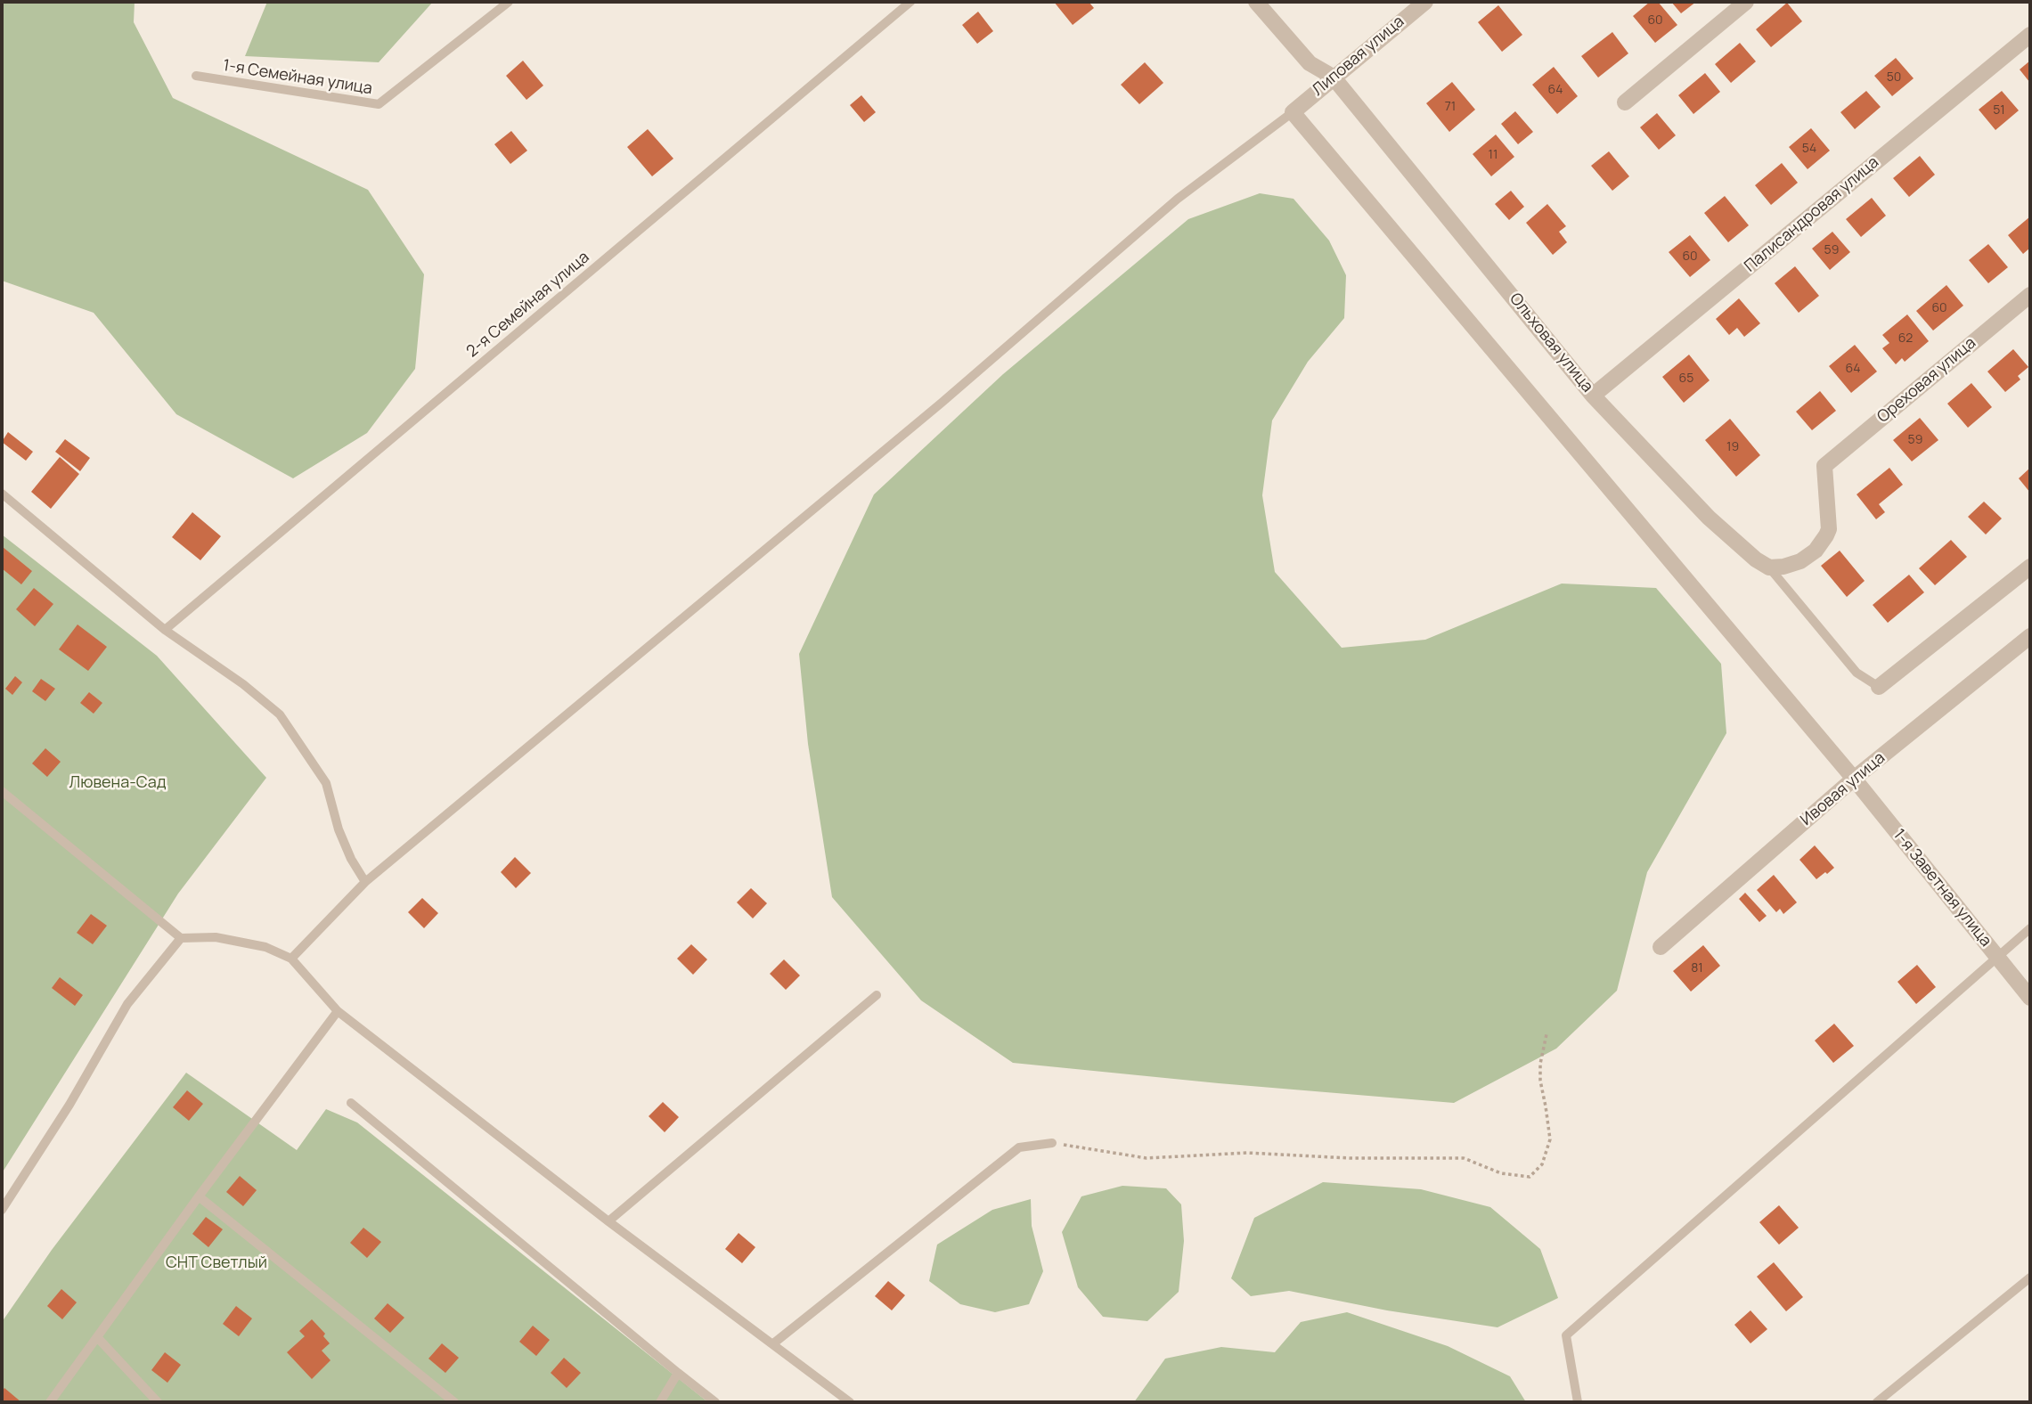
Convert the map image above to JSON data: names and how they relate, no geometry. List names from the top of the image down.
{
  "streets": {
    "street": [
      "Липовая улица",
      "Палисандровая улица",
      "Ольховая улица",
      "Ореховая улица",
      "Ивовая улица",
      "1-я Заветная улица"
    ],
    "lane": ["1-я Семейная улица", "2-я Семейная улица"]
  },
  "crossings": [
    ["Липовая улица", "Ольховая улица"],
    ["Липовая улица", "1-я Заветная улица"],
    ["Палисандровая улица", "Ольховая улица"],
    ["Ольховая улица", "Ореховая улица"],
    ["Ивовая улица", "1-я Заветная улица"]
  ],
  "parks": ["Лювена-Сад", "СНТ Светлый"],
  "house_numbers": [
    "60",
    "50",
    "64",
    "71",
    "51",
    "54",
    "11",
    "59",
    "60",
    "60",
    "62",
    "64",
    "65",
    "59",
    "19",
    "81"
  ]
}
